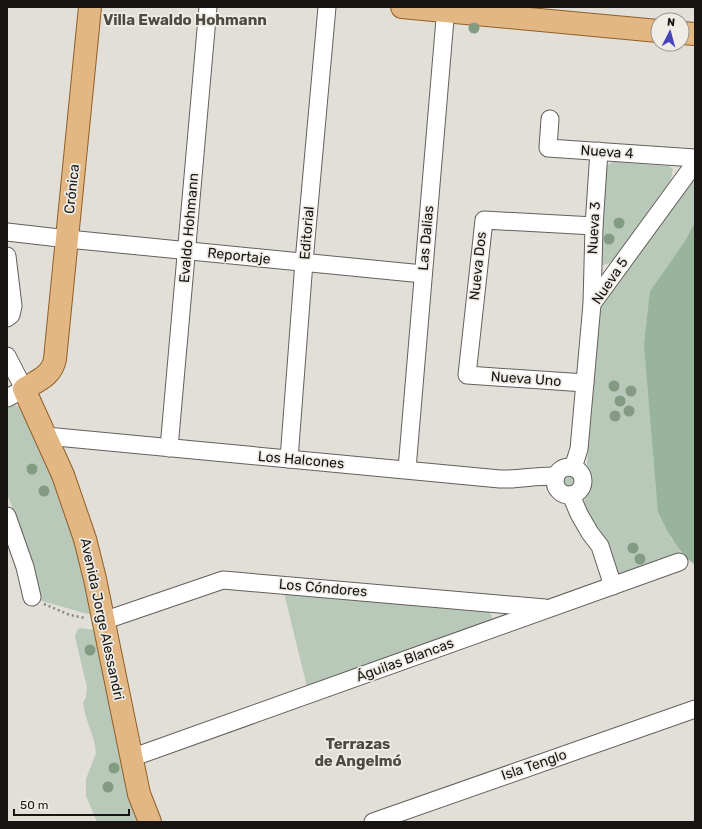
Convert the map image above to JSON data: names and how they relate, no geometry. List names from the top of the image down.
{
  "streets": {
    "main road": ["Crónica", "Avenida Jorge Alessandri"],
    "street": [
      "Nueva 4",
      "Evaldo Hohmann",
      "Nueva 3",
      "Editorial",
      "Las Dalias",
      "Reportaje",
      "Nueva Dos",
      "Nueva 5",
      "Nueva Uno",
      "Los Halcones",
      "Los Cóndores",
      "Águilas Blancas",
      "Isla Tenglo"
    ]
  },
  "crossings": [
    ["Nueva 4", "Nueva 3"],
    ["Crónica", "Reportaje"],
    ["Crónica", "Avenida Jorge Alessandri"],
    ["Evaldo Hohmann", "Reportaje"],
    ["Evaldo Hohmann", "Los Halcones"],
    ["Nueva 3", "Nueva Dos"],
    ["Nueva 3", "Nueva 5"],
    ["Editorial", "Reportaje"],
    ["Editorial", "Los Halcones"],
    ["Las Dalias", "Reportaje"],
    ["Las Dalias", "Los Halcones"],
    ["Nueva Dos", "Nueva Uno"],
    ["Nueva 5", "Nueva Uno"],
    ["Nueva 5", "Los Halcones"],
    ["Los Halcones", "Avenida Jorge Alessandri"],
    ["Los Cóndores", "Avenida Jorge Alessandri"],
    ["Los Cóndores", "Águilas Blancas"],
    ["Avenida Jorge Alessandri", "Águilas Blancas"]
  ],
  "districts": ["Villa Ewaldo Hohmann", "Terrazas de Angelmó"],
  "scale_bar": "50 m",
  "north": "top"
}
